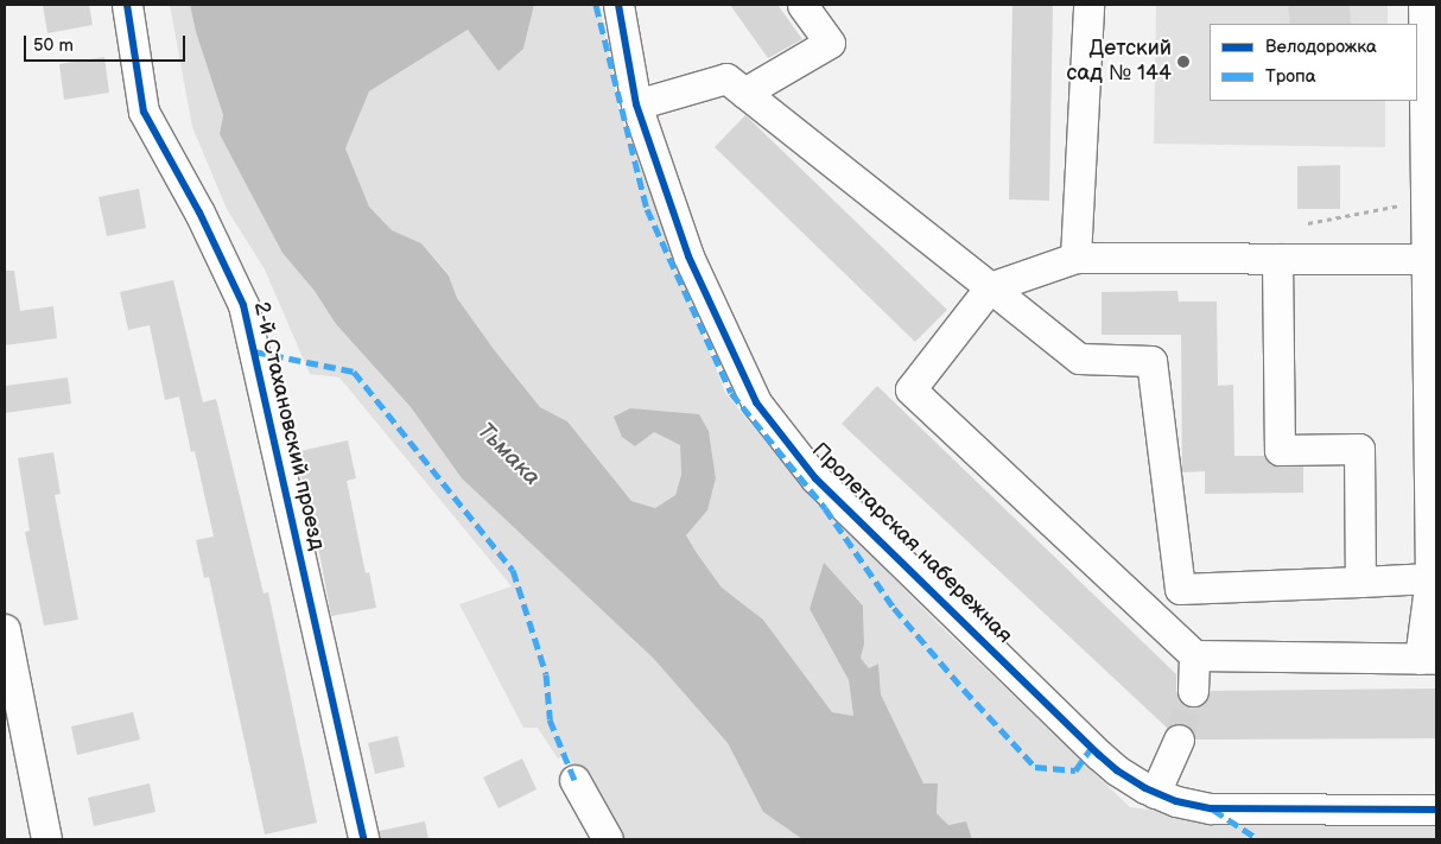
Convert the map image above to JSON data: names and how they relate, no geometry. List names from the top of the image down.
{
  "streets": {
    "street": ["2-й Стахановский проезд", "Пролетарская набережная"]
  },
  "water": ["Тьмака"],
  "places": ["Детский сад № 144"],
  "legend": ["Велодорожка", "Тропа"],
  "scale_bar": "50 m"
}
